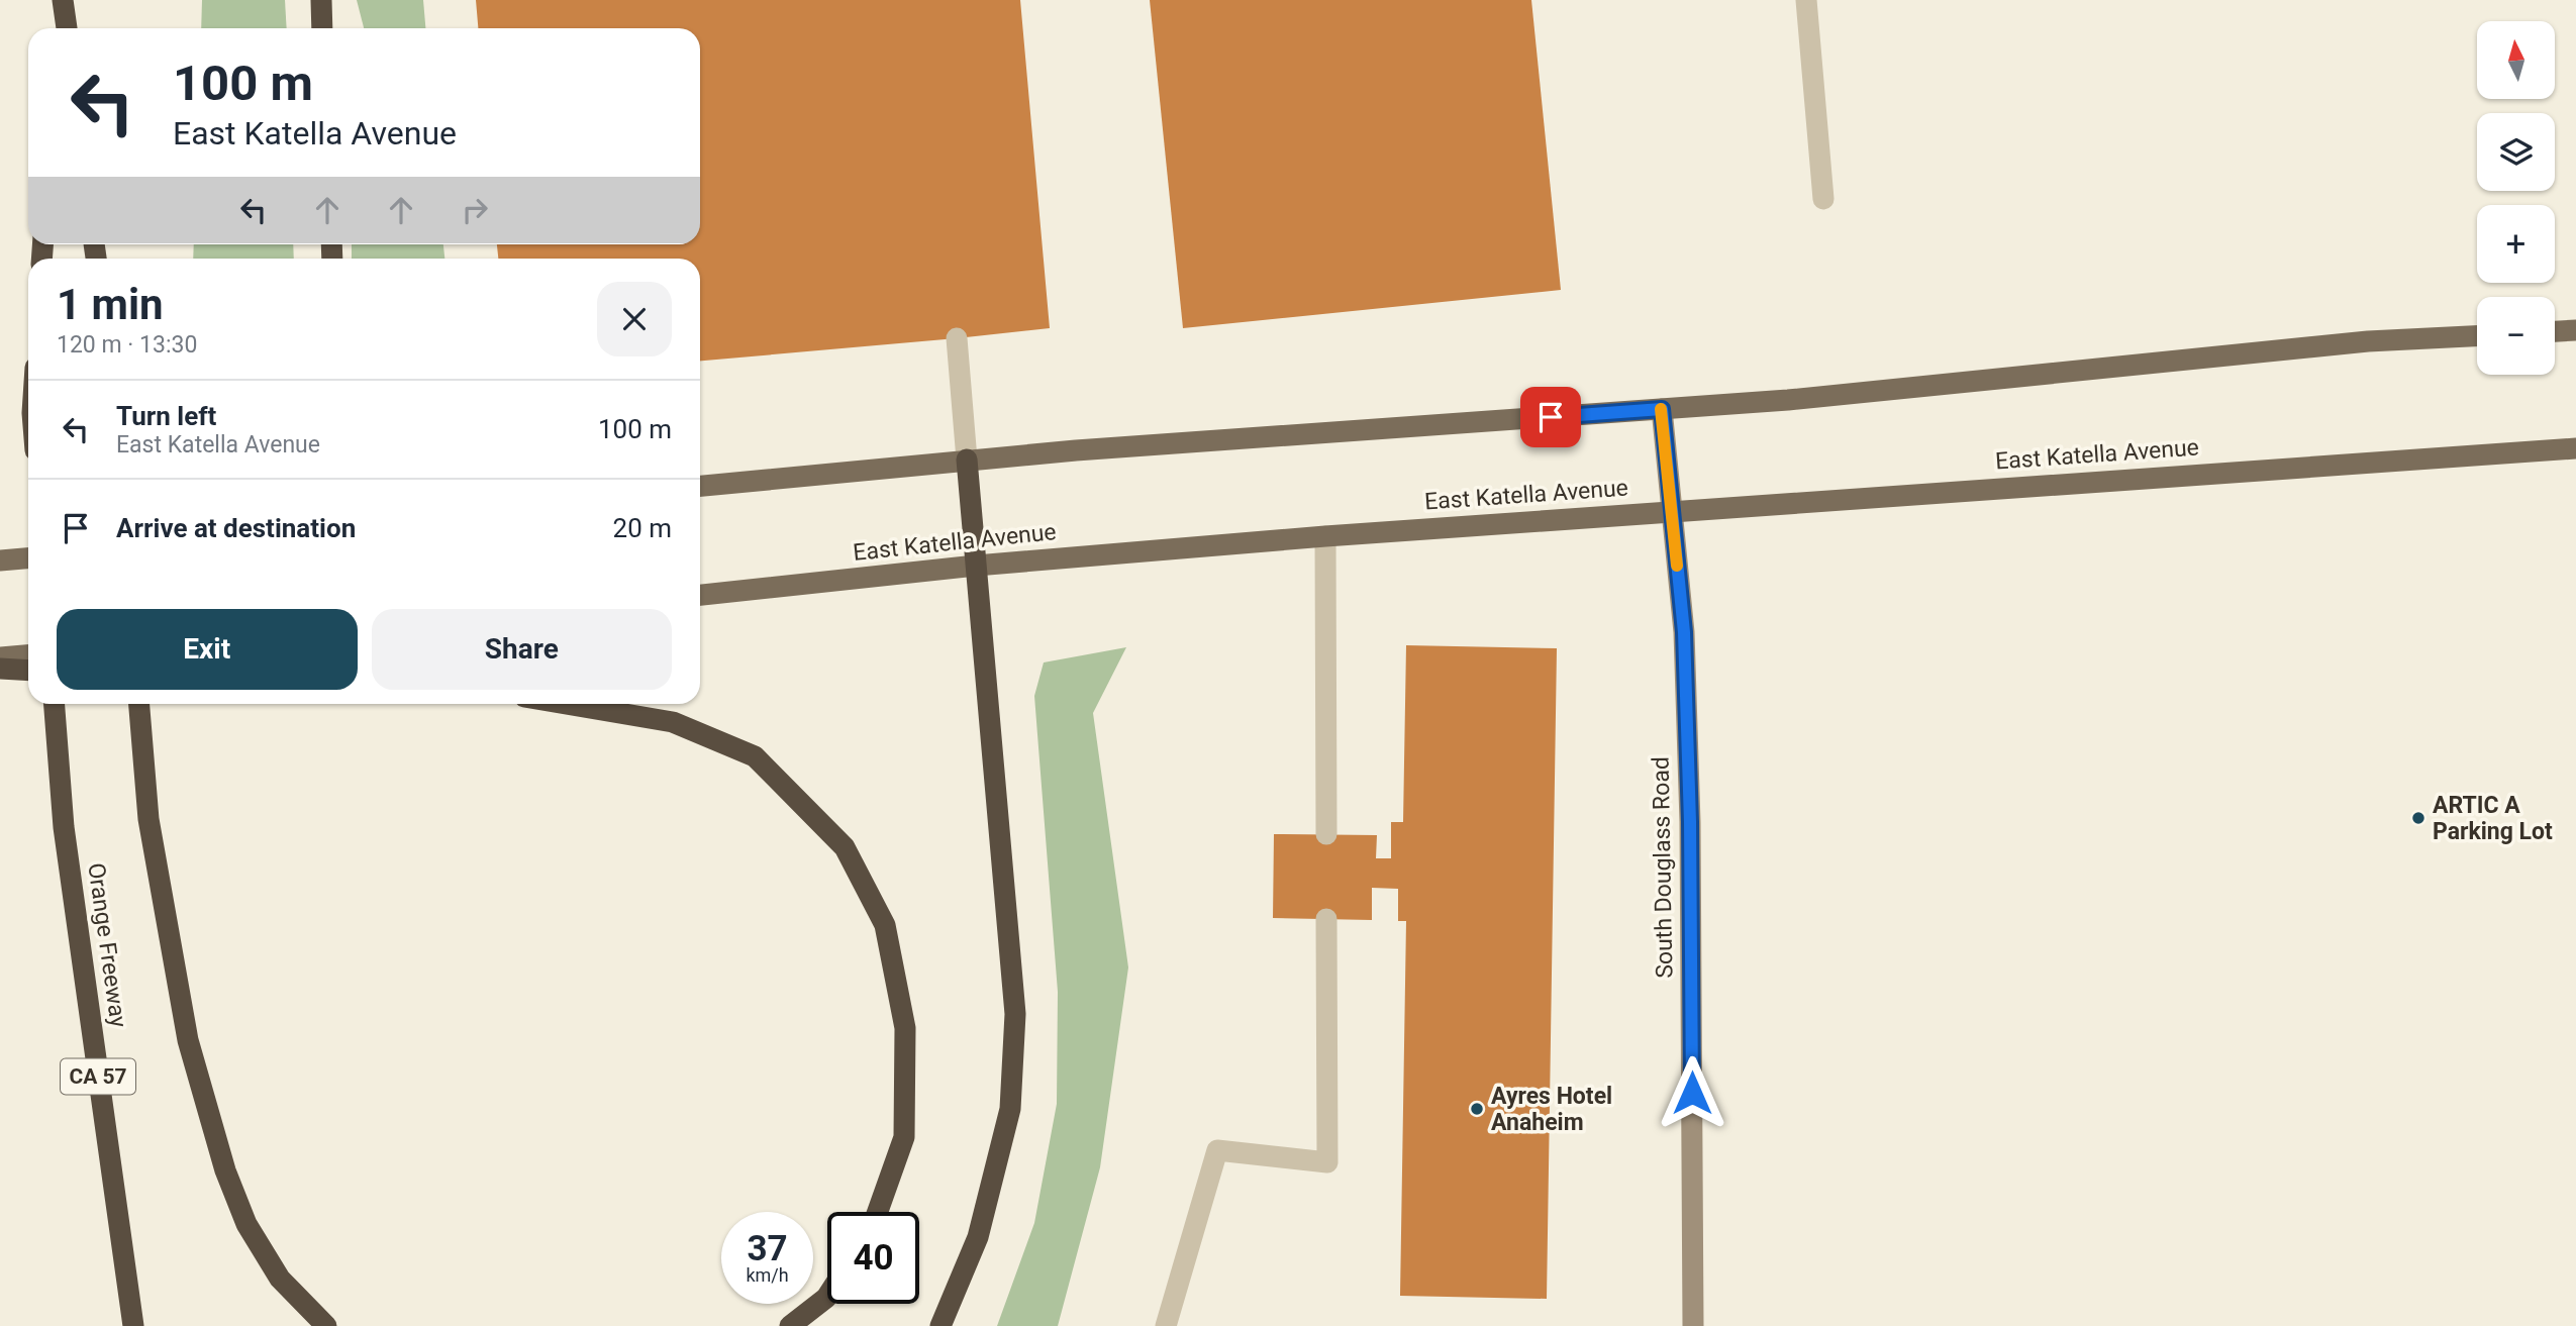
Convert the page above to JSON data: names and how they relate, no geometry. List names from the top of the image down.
{
  "streets": {
    "highway": ["Orange Freeway", "CA 57"],
    "main road": ["East Katella Avenue"],
    "street": ["South Douglass Road"]
  },
  "crossings": [
    ["East Katella Avenue", "South Douglass Road"]
  ],
  "places": ["ARTIC A Parking Lot", "Ayres Hotel Anaheim"],
  "north": "top",
  "page": {
    "map_buttons": ["+", "−"],
    "turn": ["100 m", "East Katella Avenue"],
    "heading": ["1 min", "120 m · 13:30"],
    "list": [
      {
        "name": "Turn left",
        "note": "East Katella Avenue",
        "value": "100 m"
      },
      {
        "name": "Arrive at destination",
        "value": "20 m"
      }
    ],
    "buttons": ["Exit", "Share"],
    "speed": "37 km/h",
    "limit": "40"
  }
}
